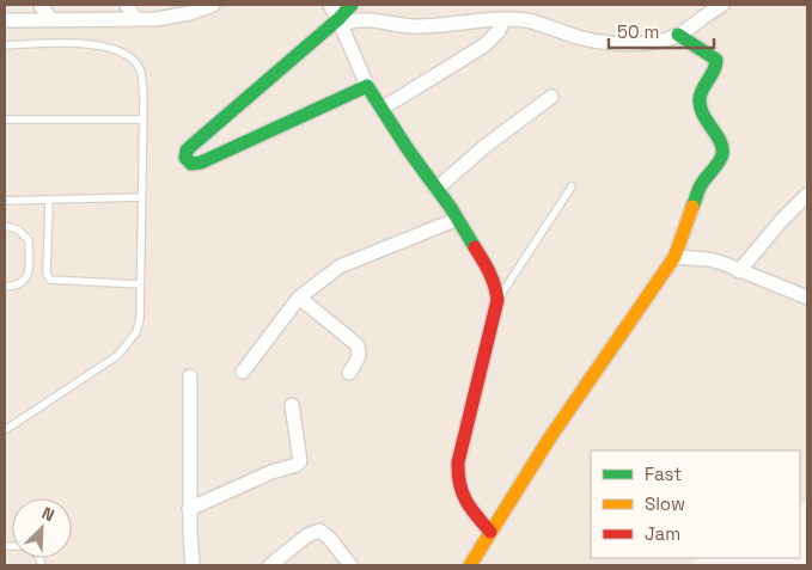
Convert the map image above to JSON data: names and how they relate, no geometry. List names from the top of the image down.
{
  "legend": ["Fast", "Slow", "Jam"],
  "scale_bar": "50 m",
  "north": "top right"
}
